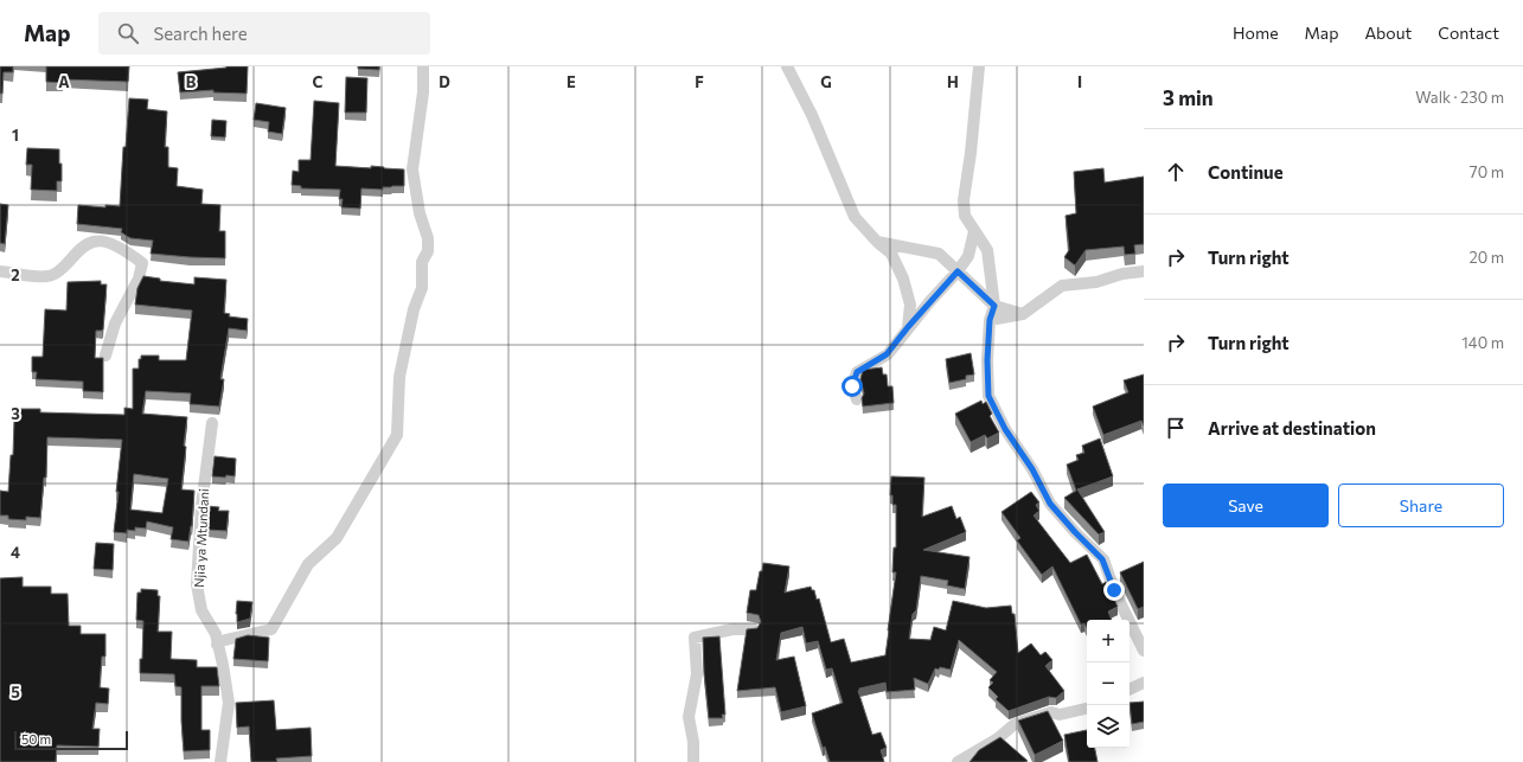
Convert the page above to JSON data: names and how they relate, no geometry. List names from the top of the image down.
{
  "streets": {
    "street": ["Njia ya Mtundani"]
  },
  "scale_bar": "50 m",
  "page": {
    "header": "Map",
    "search": "Search here",
    "nav": [
      "Home",
      "Map",
      "About",
      "Contact"
    ],
    "heading": ["3 min", "Walk · 230 m"],
    "list": [
      ["Continue", "70 m"],
      ["Turn right", "20 m"],
      ["Turn right", "140 m"],
      "Arrive at destination"
    ],
    "buttons": ["Save", "Share"],
    "map_buttons": ["+", "−"],
    "scale": "50 m"
  },
  "grid": {
    "columns": [
      "A",
      "B",
      "C",
      "D",
      "E",
      "F",
      "G",
      "H",
      "I"
    ],
    "rows": [
      "1",
      "2",
      "3",
      "4",
      "5"
    ]
  }
}
